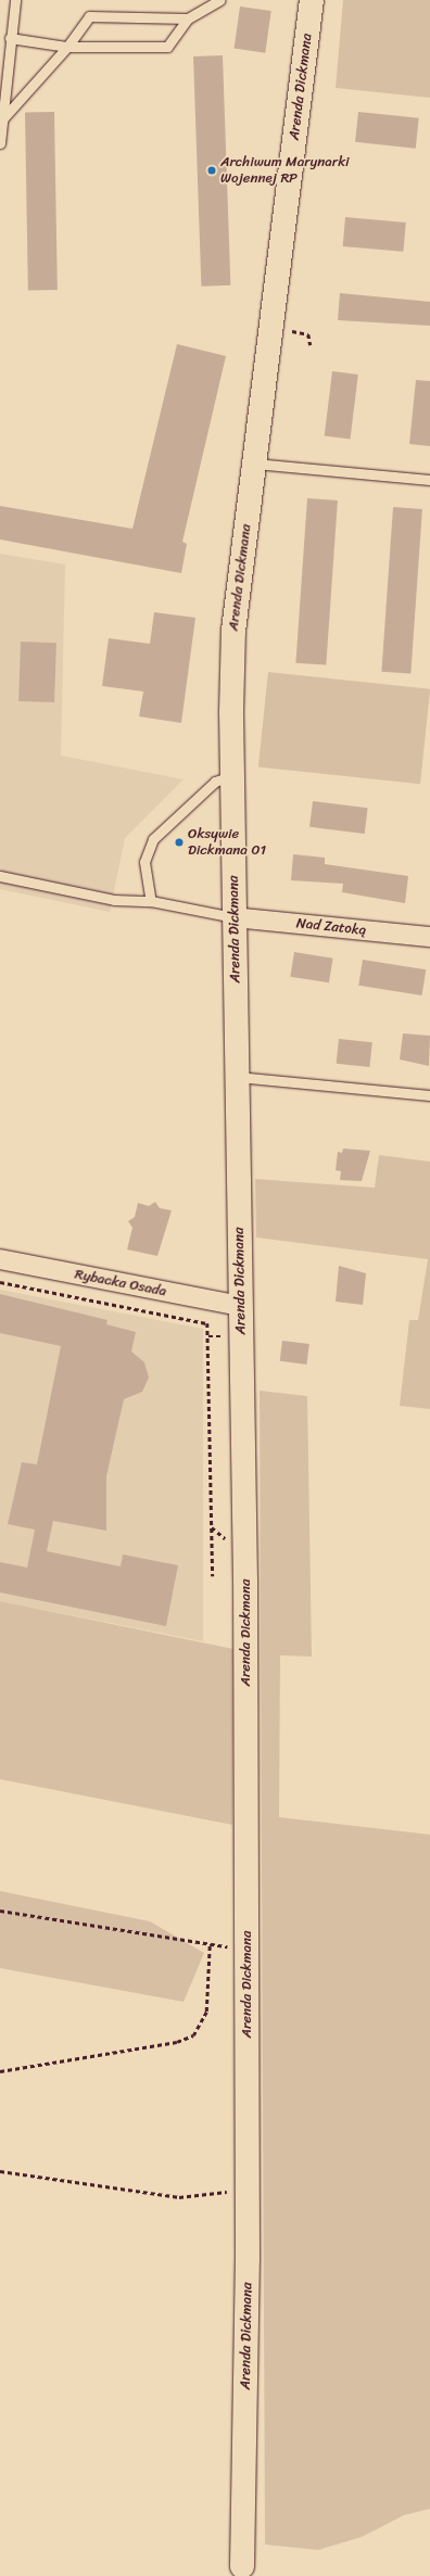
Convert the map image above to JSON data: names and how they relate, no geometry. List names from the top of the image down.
{
  "streets": {
    "street": ["Arenda Dickmana", "Nad Zatoką", "Rybacka Osada"]
  },
  "crossings": [
    ["Arenda Dickmana", "Nad Zatoką"],
    ["Arenda Dickmana", "Rybacka Osada"]
  ],
  "places": ["Archiwum Marynarki Wojennej RP", "Oksywie Dickmana 01"]
}
